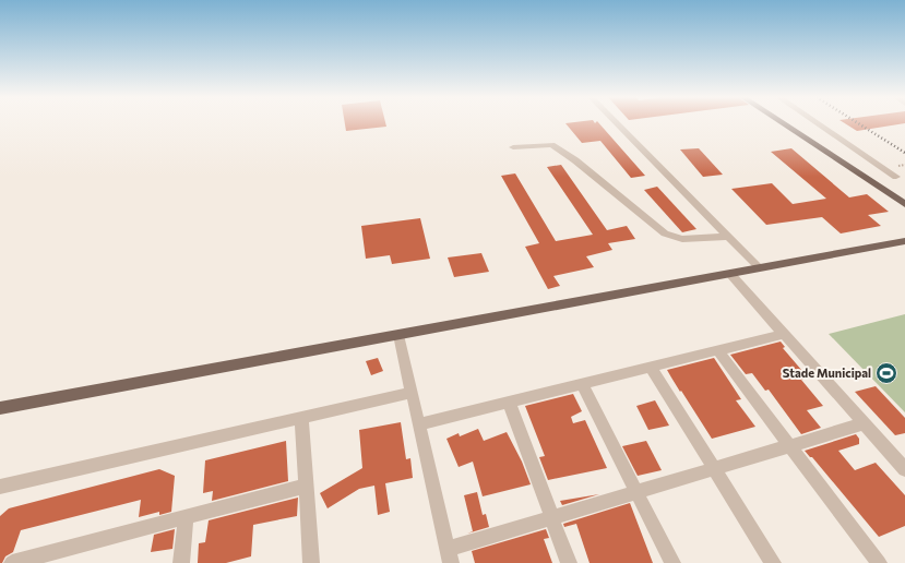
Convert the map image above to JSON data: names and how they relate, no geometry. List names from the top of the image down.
{
  "places": {
    "sports": ["Stade Municipal"]
  }
}
